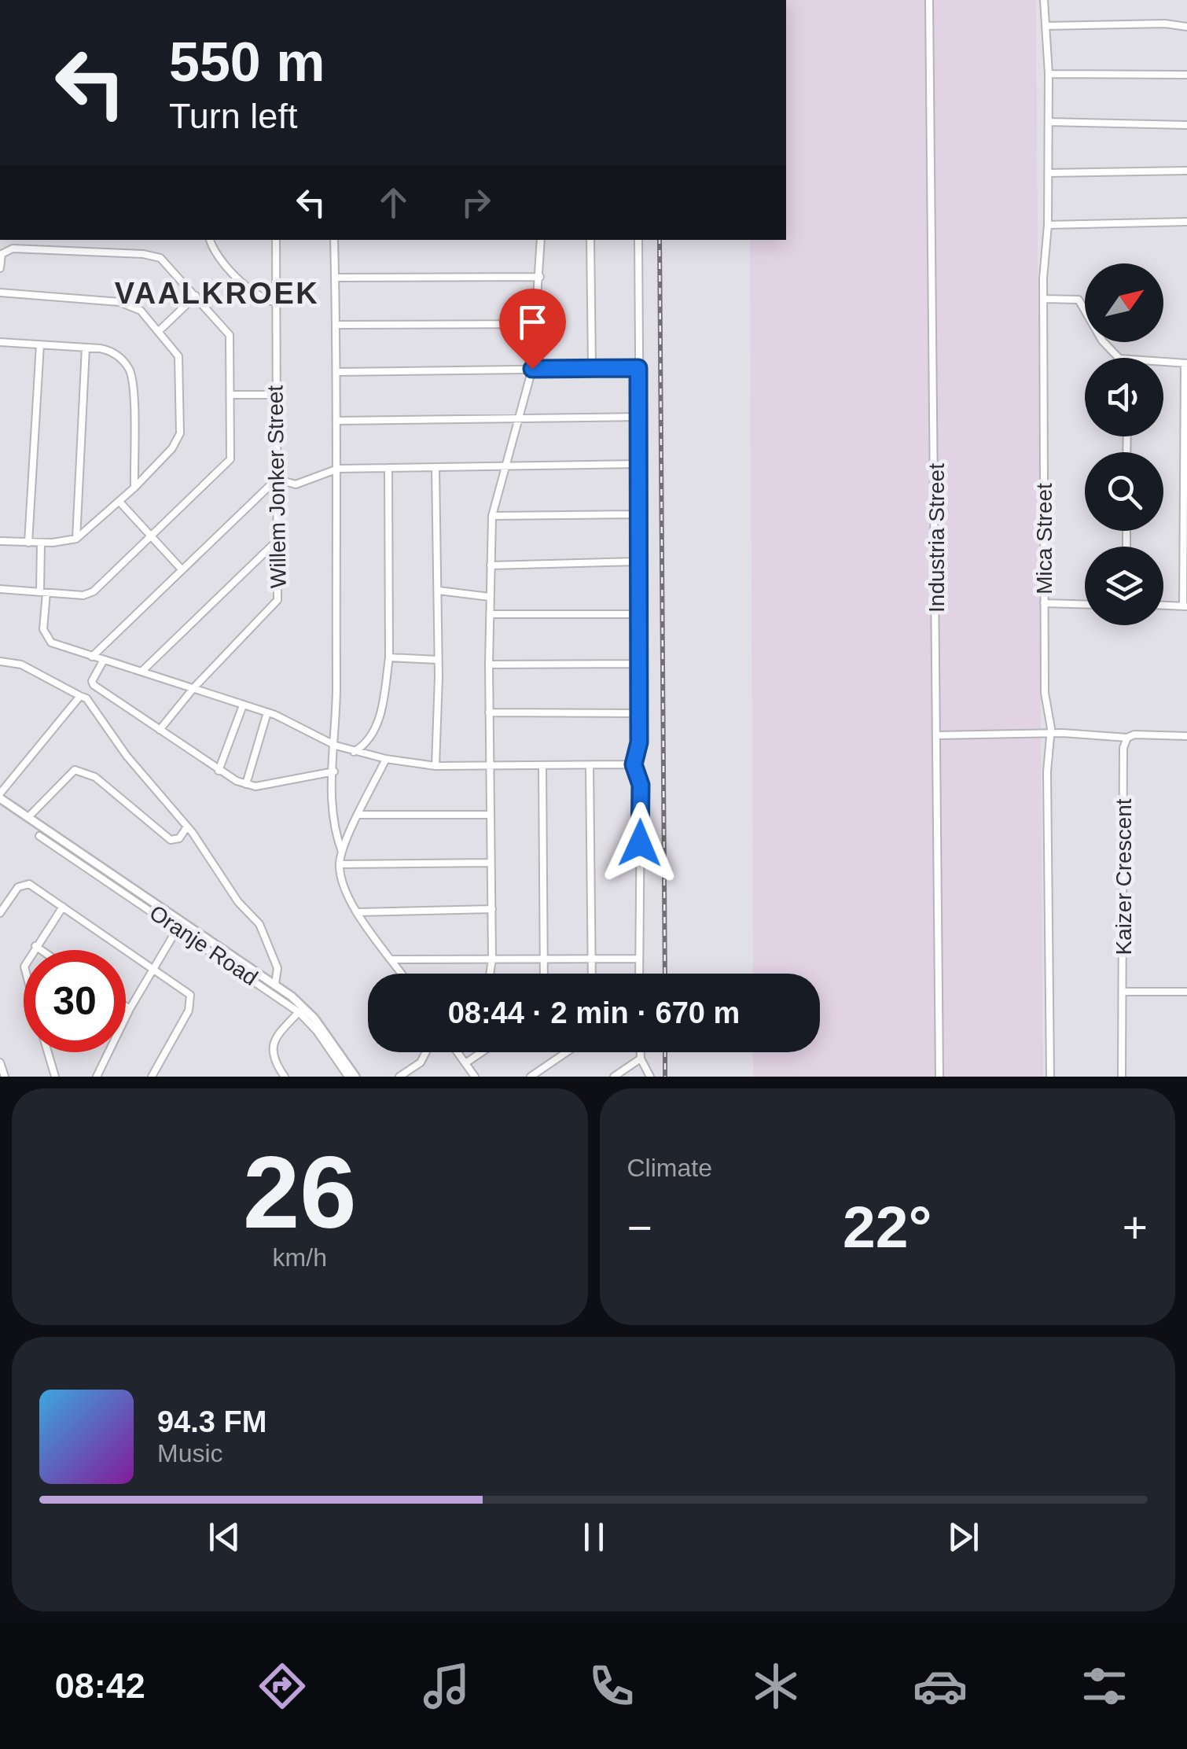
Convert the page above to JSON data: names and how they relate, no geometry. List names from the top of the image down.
{
  "streets": {
    "street": [
      "Willem Jonker Street",
      "Industria Street",
      "Mica Street",
      "Kaizer Crescent",
      "Oranje Road"
    ]
  },
  "districts": ["VAALKROEK"],
  "north": "top right",
  "page": {
    "turn": ["550 m", "Turn left"],
    "limit": "30",
    "trip": "08:44 · 2 min · 670 m",
    "tile": [
      ["26", "km/h"],
      "Climate"
    ],
    "heat": ["−", "22°", "+"],
    "song": ["94.3 FM", "Music"],
    "tabs": "08:42"
  }
}
